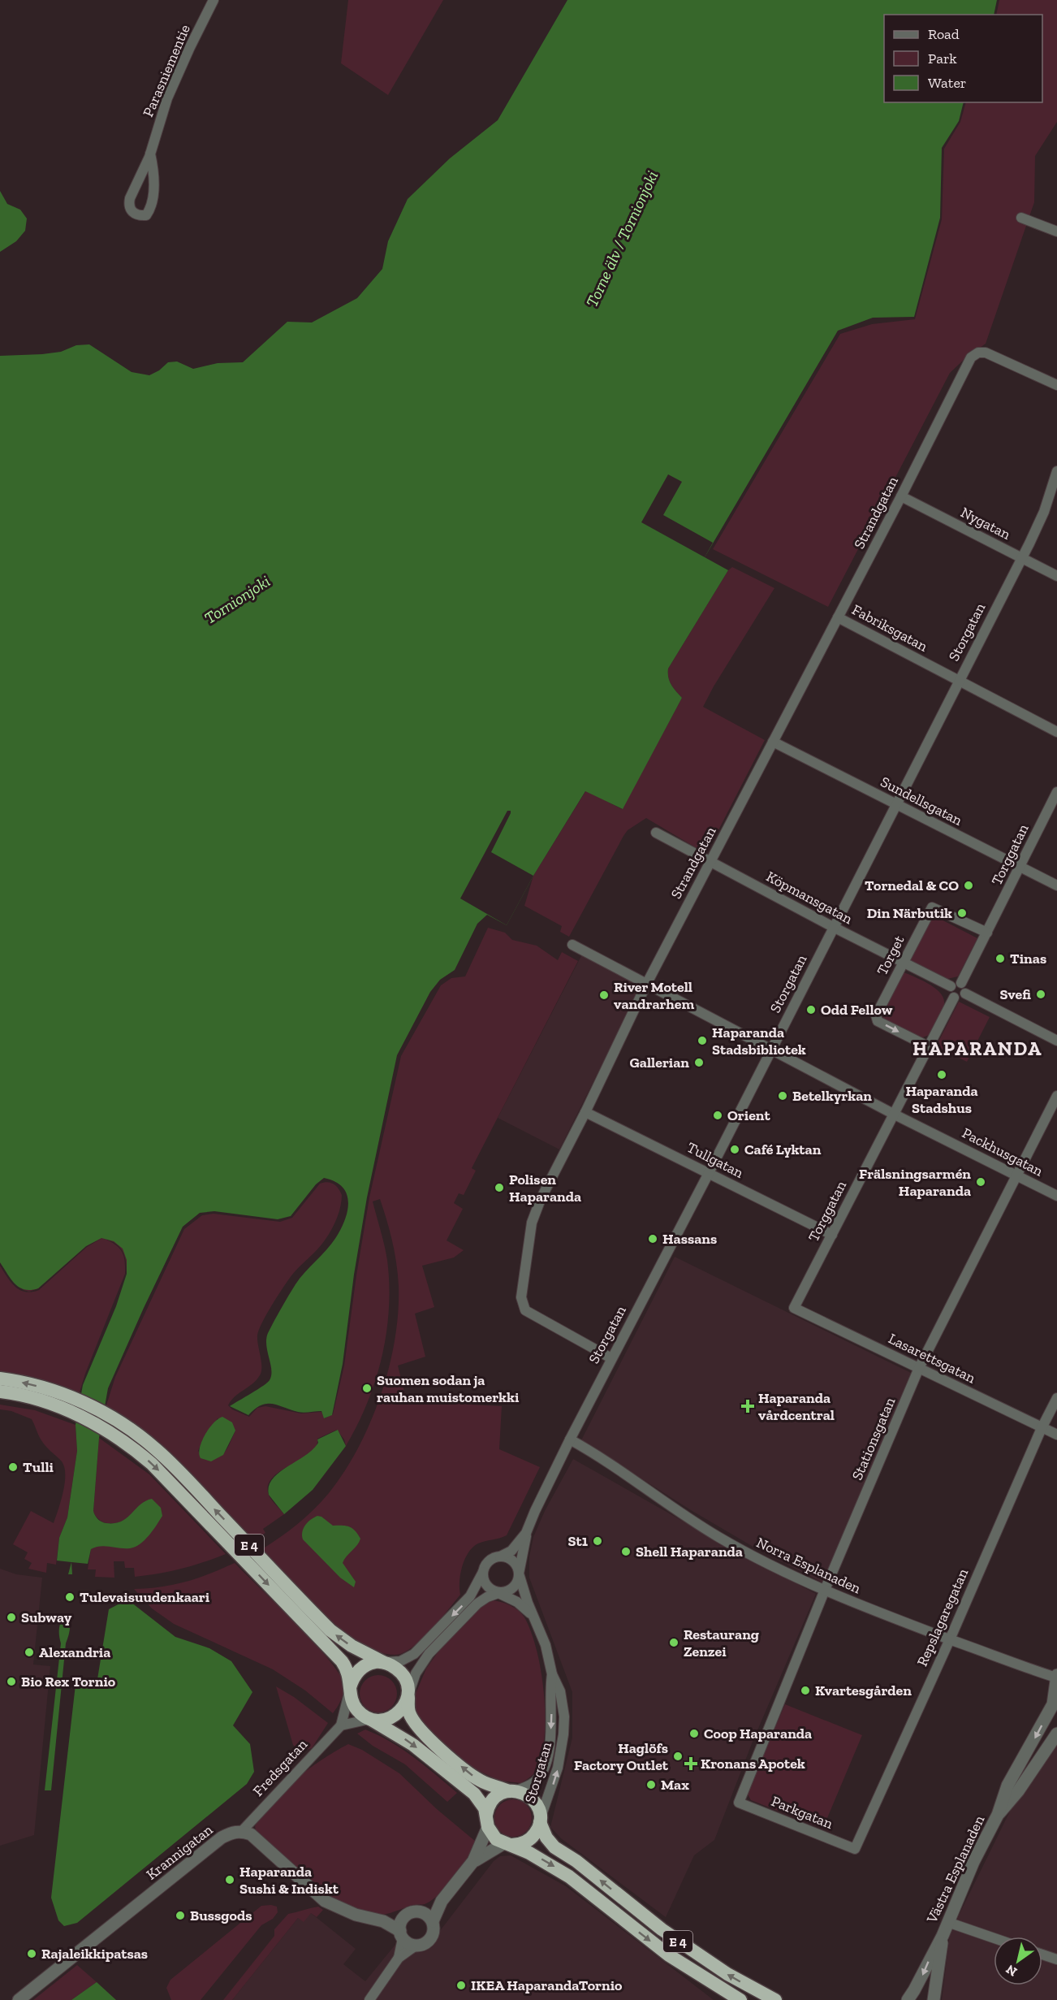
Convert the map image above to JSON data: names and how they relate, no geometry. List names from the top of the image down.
{
  "streets": {
    "highway": ["E 4"],
    "street": [
      "Parasniementie",
      "Strandgatan",
      "Nygatan",
      "Fabriksgatan",
      "Storgatan",
      "Sundellsgatan",
      "Torggatan",
      "Köpmansgatan",
      "Torget",
      "Packhusgatan",
      "Tullgatan",
      "Lasarettsgatan",
      "Stationsgatan",
      "Norra Esplanaden",
      "Repslagaregatan",
      "Fredsgatan",
      "Parkgatan",
      "Krannigatan",
      "Västra Esplanaden"
    ]
  },
  "crossings": [
    ["Strandgatan", "Nygatan"],
    ["Strandgatan", "Fabriksgatan"],
    ["Strandgatan", "Storgatan"],
    ["Strandgatan", "Sundellsgatan"],
    ["Strandgatan", "Köpmansgatan"],
    ["Strandgatan", "Packhusgatan"],
    ["Strandgatan", "Tullgatan"],
    ["Nygatan", "Storgatan"],
    ["Fabriksgatan", "Storgatan"],
    ["Storgatan", "Sundellsgatan"],
    ["Storgatan", "Köpmansgatan"],
    ["Storgatan", "Packhusgatan"],
    ["Storgatan", "Tullgatan"],
    ["Storgatan", "E 4"],
    ["Storgatan", "Norra Esplanaden"],
    ["Sundellsgatan", "Torggatan"],
    ["Torggatan", "Köpmansgatan"],
    ["Torggatan", "Torget"],
    ["Torggatan", "Packhusgatan"],
    ["Torggatan", "Tullgatan"],
    ["Torggatan", "Lasarettsgatan"],
    ["Köpmansgatan", "Torget"],
    ["Packhusgatan", "Stationsgatan"],
    ["Lasarettsgatan", "Stationsgatan"],
    ["Lasarettsgatan", "Repslagaregatan"],
    ["Stationsgatan", "Norra Esplanaden"],
    ["Stationsgatan", "Parkgatan"],
    ["Norra Esplanaden", "Repslagaregatan"],
    ["Norra Esplanaden", "Västra Esplanaden"],
    ["Repslagaregatan", "Parkgatan"],
    ["Fredsgatan", "Krannigatan"]
  ],
  "districts": ["HAPARANDA"],
  "water": ["Torne älv / Tornionjoki", "Tornionjoki"],
  "places": {
    "other": [
      "Tornedal & CO",
      "Din Närbutik",
      "Tinas",
      "Svefi",
      "River Motell vandrarhem",
      "Odd Fellow",
      "Haparanda Stadsbibliotek",
      "Gallerian",
      "Haparanda Stadshus",
      "Betelkyrkan",
      "Orient",
      "Café Lyktan",
      "Frälsningsarmén Haparanda",
      "Polisen Haparanda",
      "Hassans",
      "Suomen sodan ja rauhan muistomerkki",
      "Tulli",
      "St1",
      "Shell Haparanda",
      "Tulevaisuudenkaari",
      "Subway",
      "Restaurang Zenzei",
      "Alexandria",
      "Bio Rex Tornio",
      "Kvartesgården",
      "Coop Haparanda",
      "Haglöfs Factory Outlet",
      "Max",
      "Haparanda Sushi & Indiskt",
      "Bussgods",
      "Rajaleikkipatsas",
      "IKEA HaparandaTornio"
    ],
    "health": ["Haparanda vårdcentral", "Kronans Apotek"]
  },
  "legend": ["Road", "Park", "Water"],
  "north": "bottom left"
}
